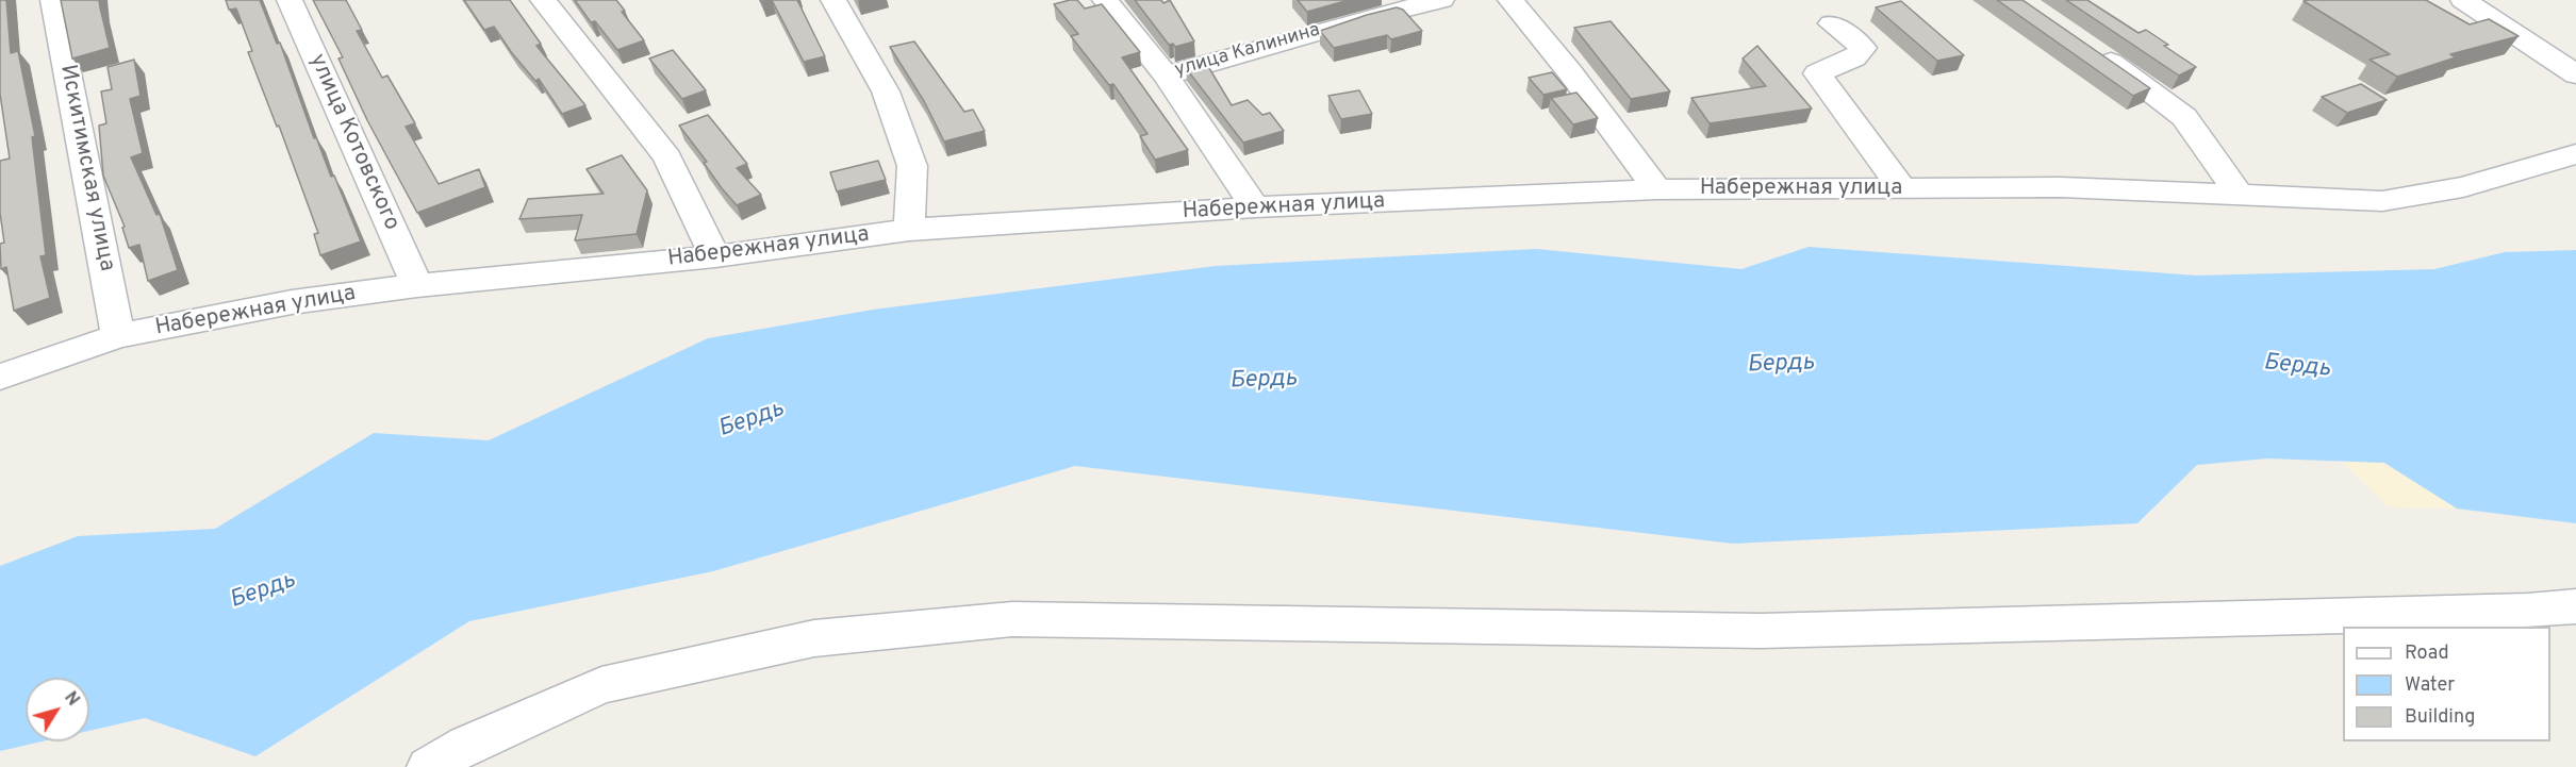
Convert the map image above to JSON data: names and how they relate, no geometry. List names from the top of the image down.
{
  "streets": {
    "street": [
      "улица Калинина",
      "улица Котовского",
      "Искитимская улица",
      "Набережная улица"
    ]
  },
  "crossings": [
    ["улица Котовского", "Набережная улица"],
    ["Искитимская улица", "Набережная улица"]
  ],
  "water": ["Бердь"],
  "legend": ["Road", "Water", "Building"],
  "north": "top right"
}
